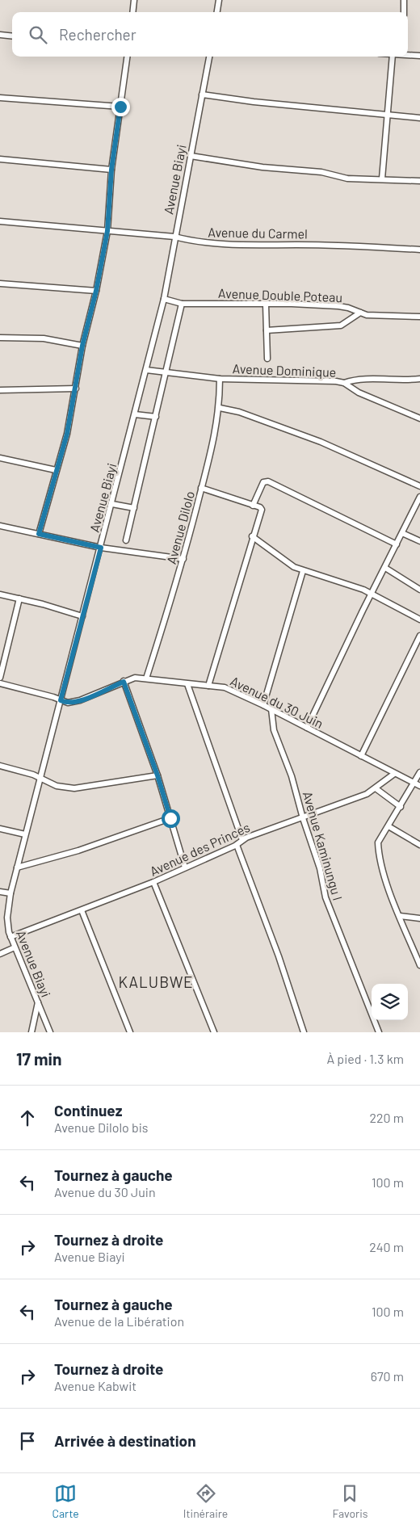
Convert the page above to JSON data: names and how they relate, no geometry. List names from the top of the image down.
{
  "streets": {
    "street": [
      "Avenue Biayi",
      "Avenue du Carmel",
      "Avenue Double Poteau",
      "Avenue Dominique",
      "Avenue Dilolo",
      "Avenue du 30 Juin",
      "Avenue Kaminungu I",
      "Avenue des Princes"
    ]
  },
  "crossings": [
    ["Avenue Biayi", "Avenue du Carmel"],
    ["Avenue Biayi", "Avenue Double Poteau"],
    ["Avenue Biayi", "Avenue Dominique"],
    ["Avenue Biayi", "Avenue du 30 Juin"],
    ["Avenue Biayi", "Avenue des Princes"],
    ["Avenue Dominique", "Avenue Dilolo"],
    ["Avenue Dilolo", "Avenue du 30 Juin"],
    ["Avenue du 30 Juin", "Avenue Kaminungu I"],
    ["Avenue du 30 Juin", "Avenue des Princes"],
    ["Avenue Kaminungu I", "Avenue des Princes"]
  ],
  "districts": ["KALUBWE"],
  "page": {
    "search": "Rechercher",
    "heading": ["17 min", "À pied · 1.3 km"],
    "list": [
      ["Continuez", "Avenue Dilolo bis", "220 m"],
      ["Tournez à gauche", "Avenue du 30 Juin", "100 m"],
      ["Tournez à droite", "Avenue Biayi", "240 m"],
      ["Tournez à gauche", "Avenue de la Libération", "100 m"],
      ["Tournez à droite", "Avenue Kabwit", "670 m"],
      "Arrivée à destination"
    ],
    "nav": ["Carte", "Itinéraire", "Favoris"]
  }
}
